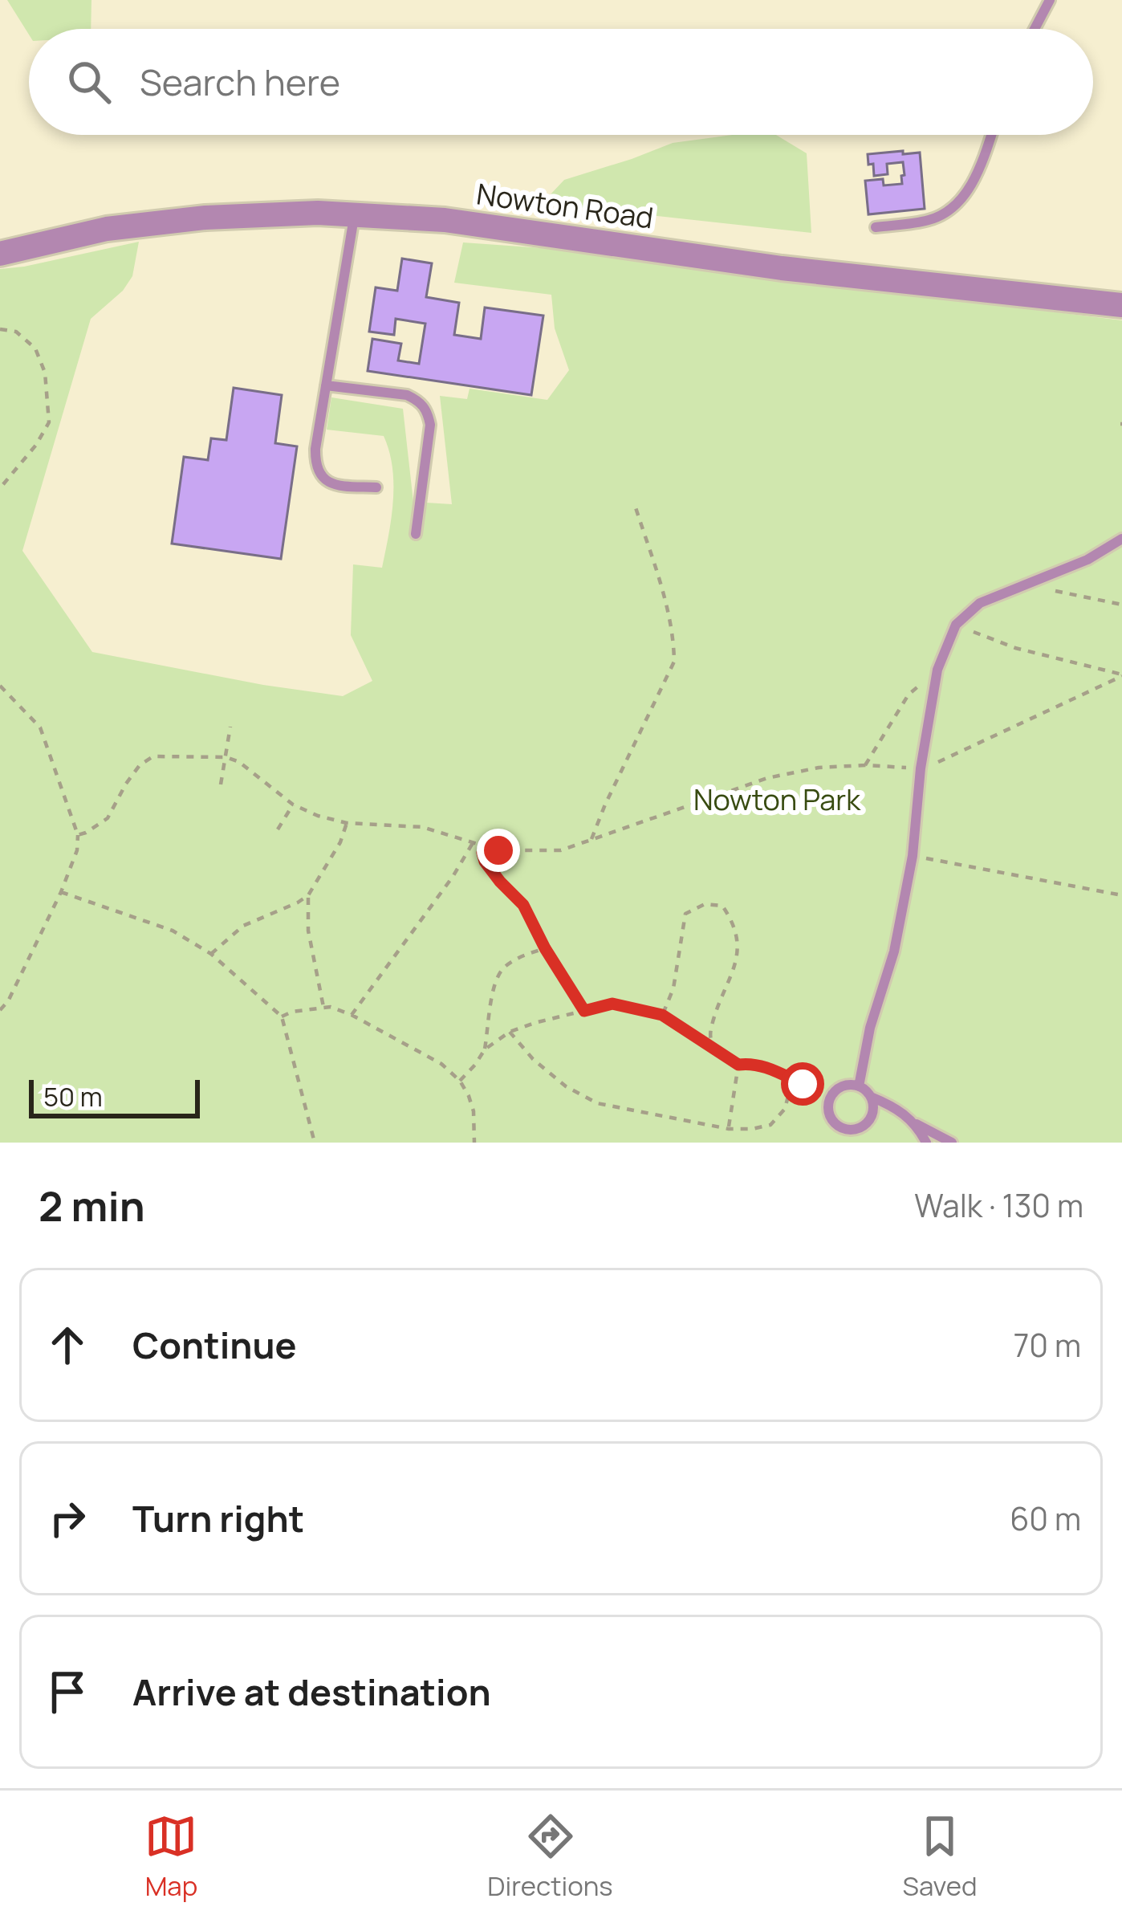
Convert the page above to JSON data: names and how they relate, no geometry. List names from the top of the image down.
{
  "streets": {
    "street": ["Nowton Road"]
  },
  "parks": ["Nowton Park"],
  "scale_bar": "50 m",
  "page": {
    "search": "Search here",
    "scale": "50 m",
    "heading": ["2 min", "Walk · 130 m"],
    "list": [
      ["Continue", "70 m"],
      ["Turn right", "60 m"],
      "Arrive at destination"
    ],
    "nav": ["Map", "Directions", "Saved"]
  }
}
